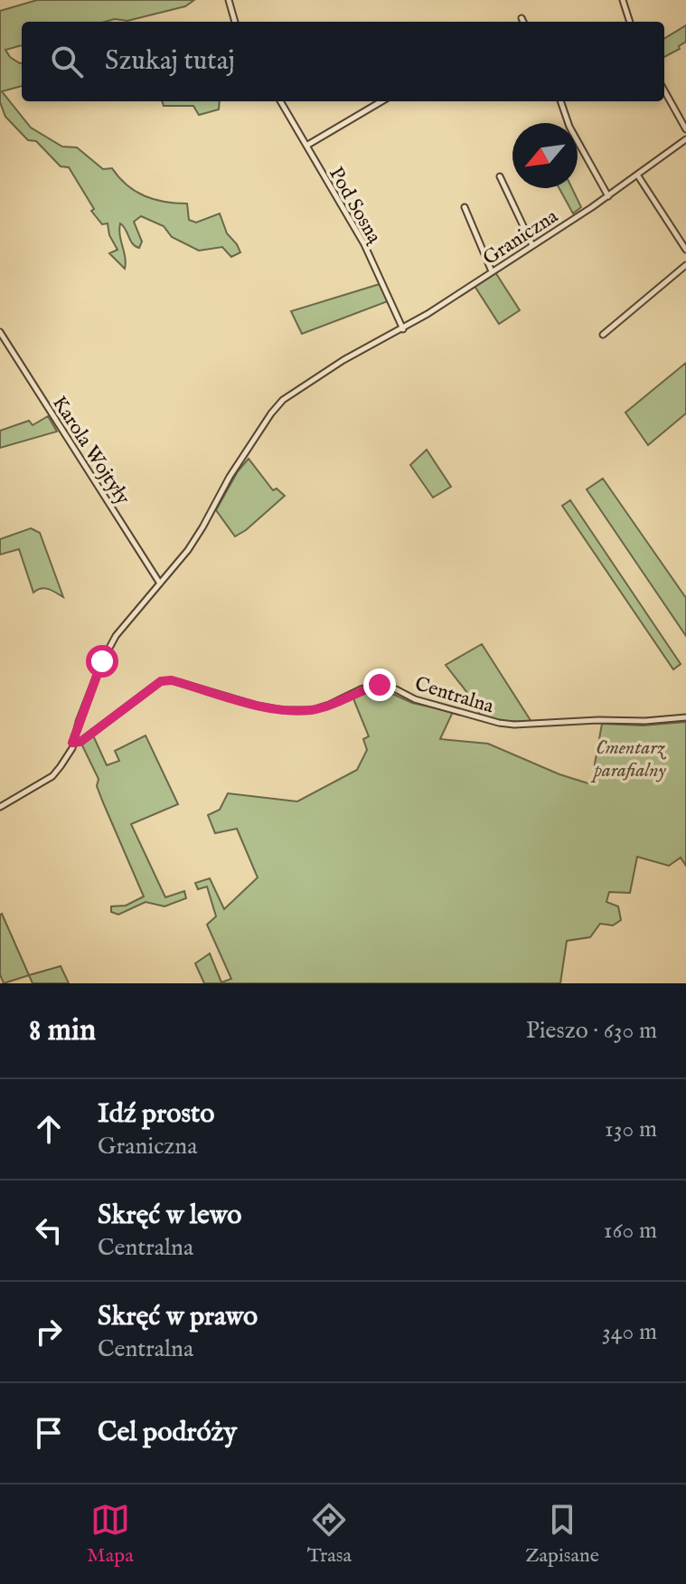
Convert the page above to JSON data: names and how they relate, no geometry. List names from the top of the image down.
{
  "streets": {
    "street": [
      "Pod Sosną",
      "Graniczna",
      "Karola Wojtyły",
      "Centralna"
    ]
  },
  "crossings": [
    ["Pod Sosną", "Graniczna"],
    ["Graniczna", "Karola Wojtyły"],
    ["Graniczna", "Centralna"]
  ],
  "parks": ["Cmentarz parafialny"],
  "north": "bottom left",
  "page": {
    "search": "Szukaj tutaj",
    "heading": ["8 min", "Pieszo · 630 m"],
    "list": [
      ["Idź prosto", "Graniczna", "130 m"],
      ["Skręć w lewo", "Centralna", "160 m"],
      ["Skręć w prawo", "Centralna", "340 m"],
      "Cel podróży"
    ],
    "nav": ["Mapa", "Trasa", "Zapisane"]
  }
}
